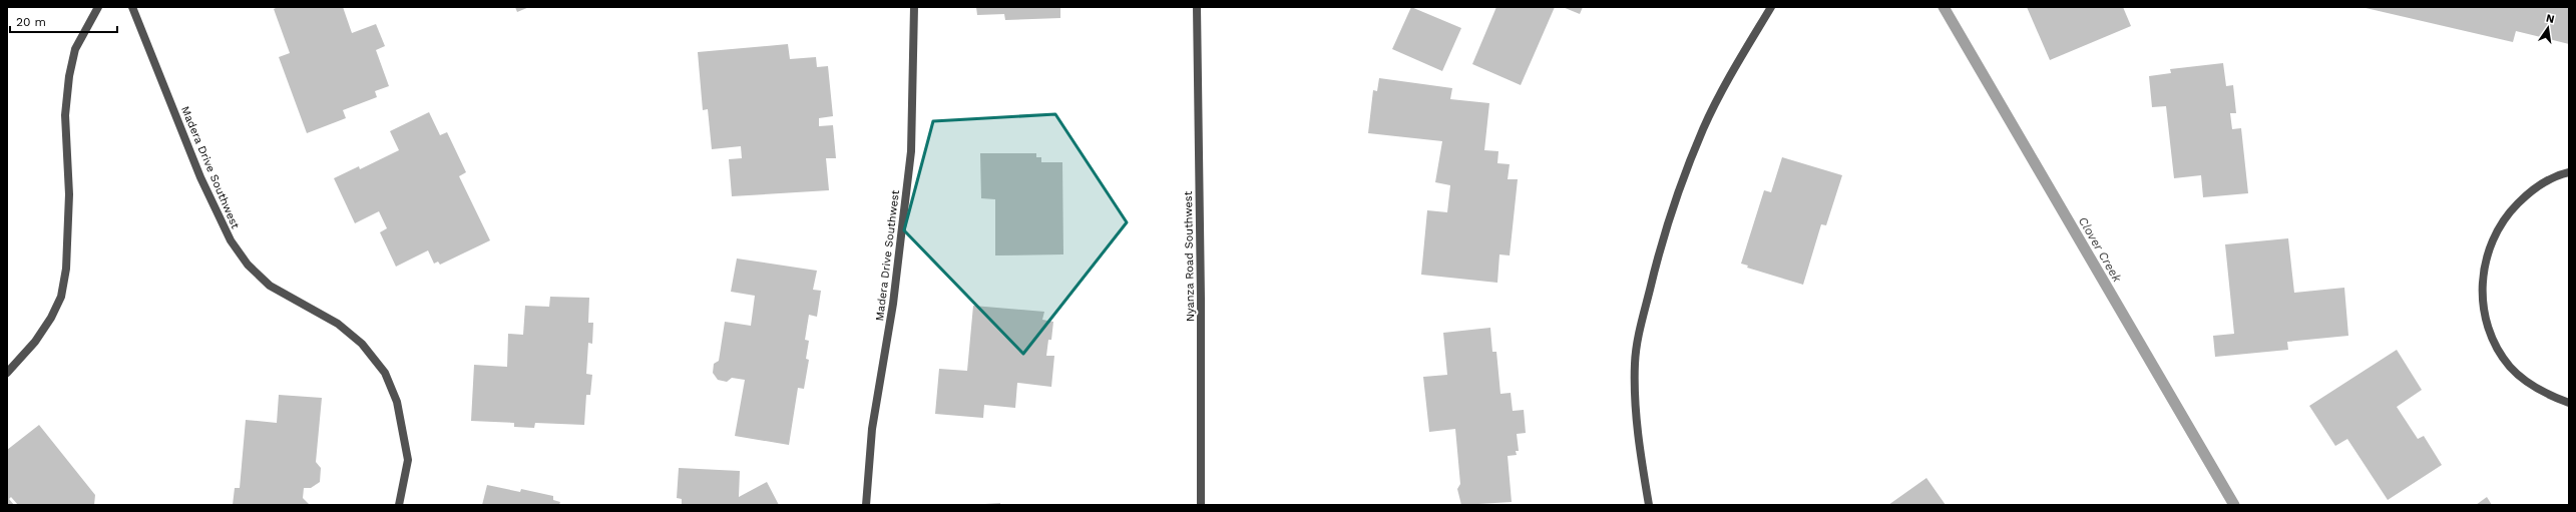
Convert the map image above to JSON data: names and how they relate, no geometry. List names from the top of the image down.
{
  "streets": {
    "street": ["Madera Drive Southwest", "Nyanza Road Southwest"]
  },
  "water": ["Clover Creek"],
  "scale_bar": "20 m",
  "north": "top"
}
